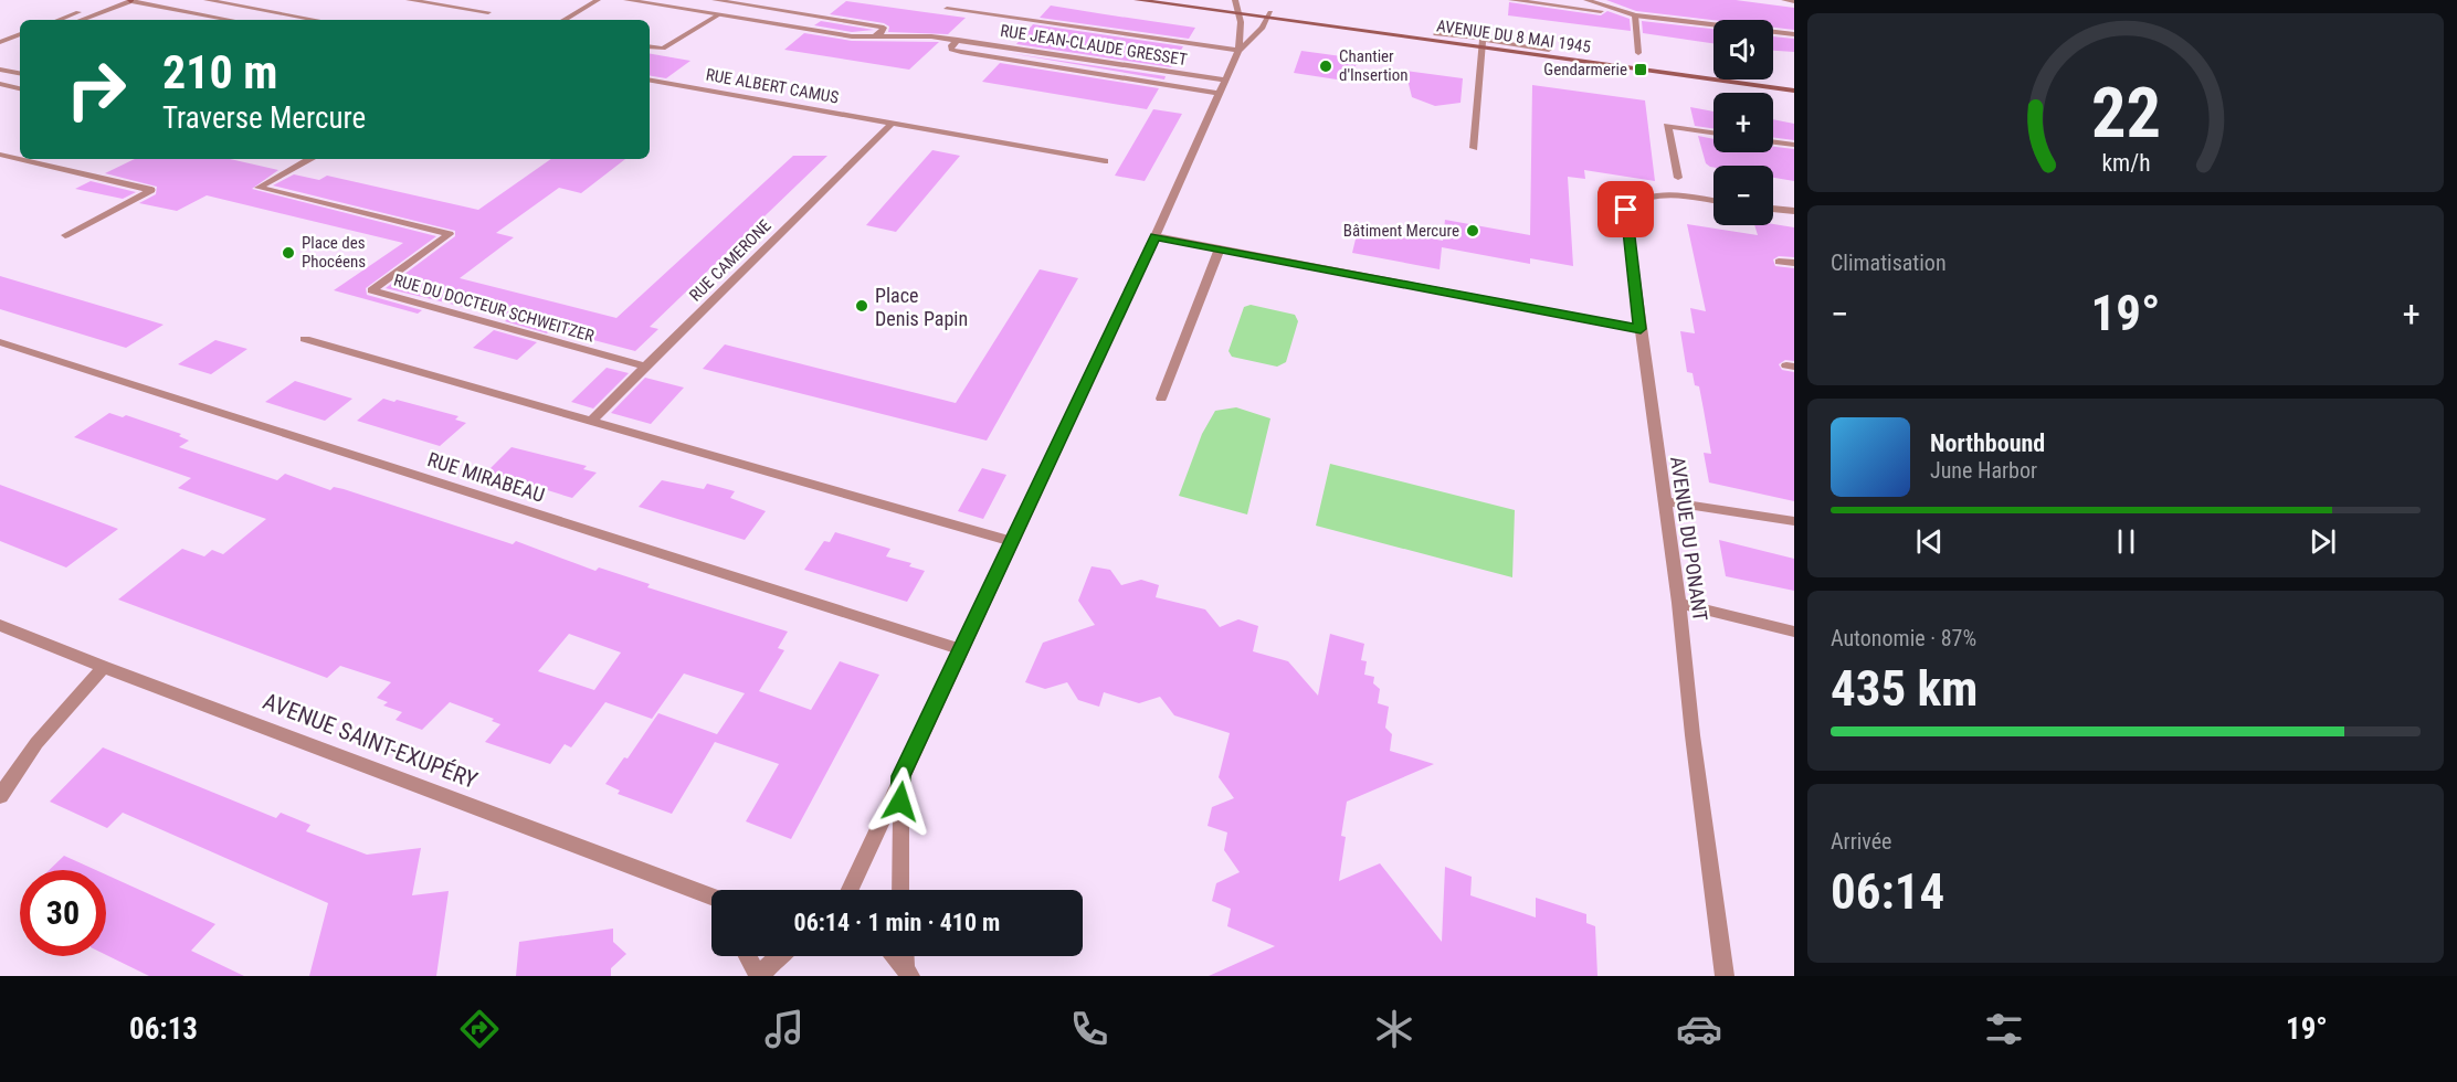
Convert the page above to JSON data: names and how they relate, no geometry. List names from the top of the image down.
{
  "streets": {
    "main road": ["AVENUE DU 8 MAI 1945"],
    "street": [
      "RUE JEAN-CLAUDE GRESSET",
      "RUE ALBERT CAMUS",
      "RUE CAMERONE",
      "RUE DU DOCTEUR SCHWEITZER",
      "RUE MIRABEAU",
      "AVENUE DU PONANT",
      "AVENUE SAINT-EXUPÉRY"
    ]
  },
  "crossings": [
    ["RUE ALBERT CAMUS", "RUE CAMERONE"],
    ["RUE CAMERONE", "RUE DU DOCTEUR SCHWEITZER"]
  ],
  "places": {
    "other": [
      "Chantier d'Insertion",
      "Bâtiment Mercure",
      "Place des Phocéens",
      "Place Denis Papin"
    ],
    "transit": ["Gendarmerie"]
  },
  "page": {
    "map_buttons": ["+", "−"],
    "turn": ["210 m", "Traverse Mercure"],
    "tile": [
      "Climatisation",
      ["Autonomie · 87%", "435 km"],
      ["Arrivée", "06:14"]
    ],
    "heat": ["−", "19°", "+"],
    "song": ["Northbound", "June Harbor"],
    "limit": "30",
    "trip": "06:14 · 1 min · 410 m",
    "tabs": ["06:13", "19°"],
    "gauge": ["22", "km/h"]
  }
}
